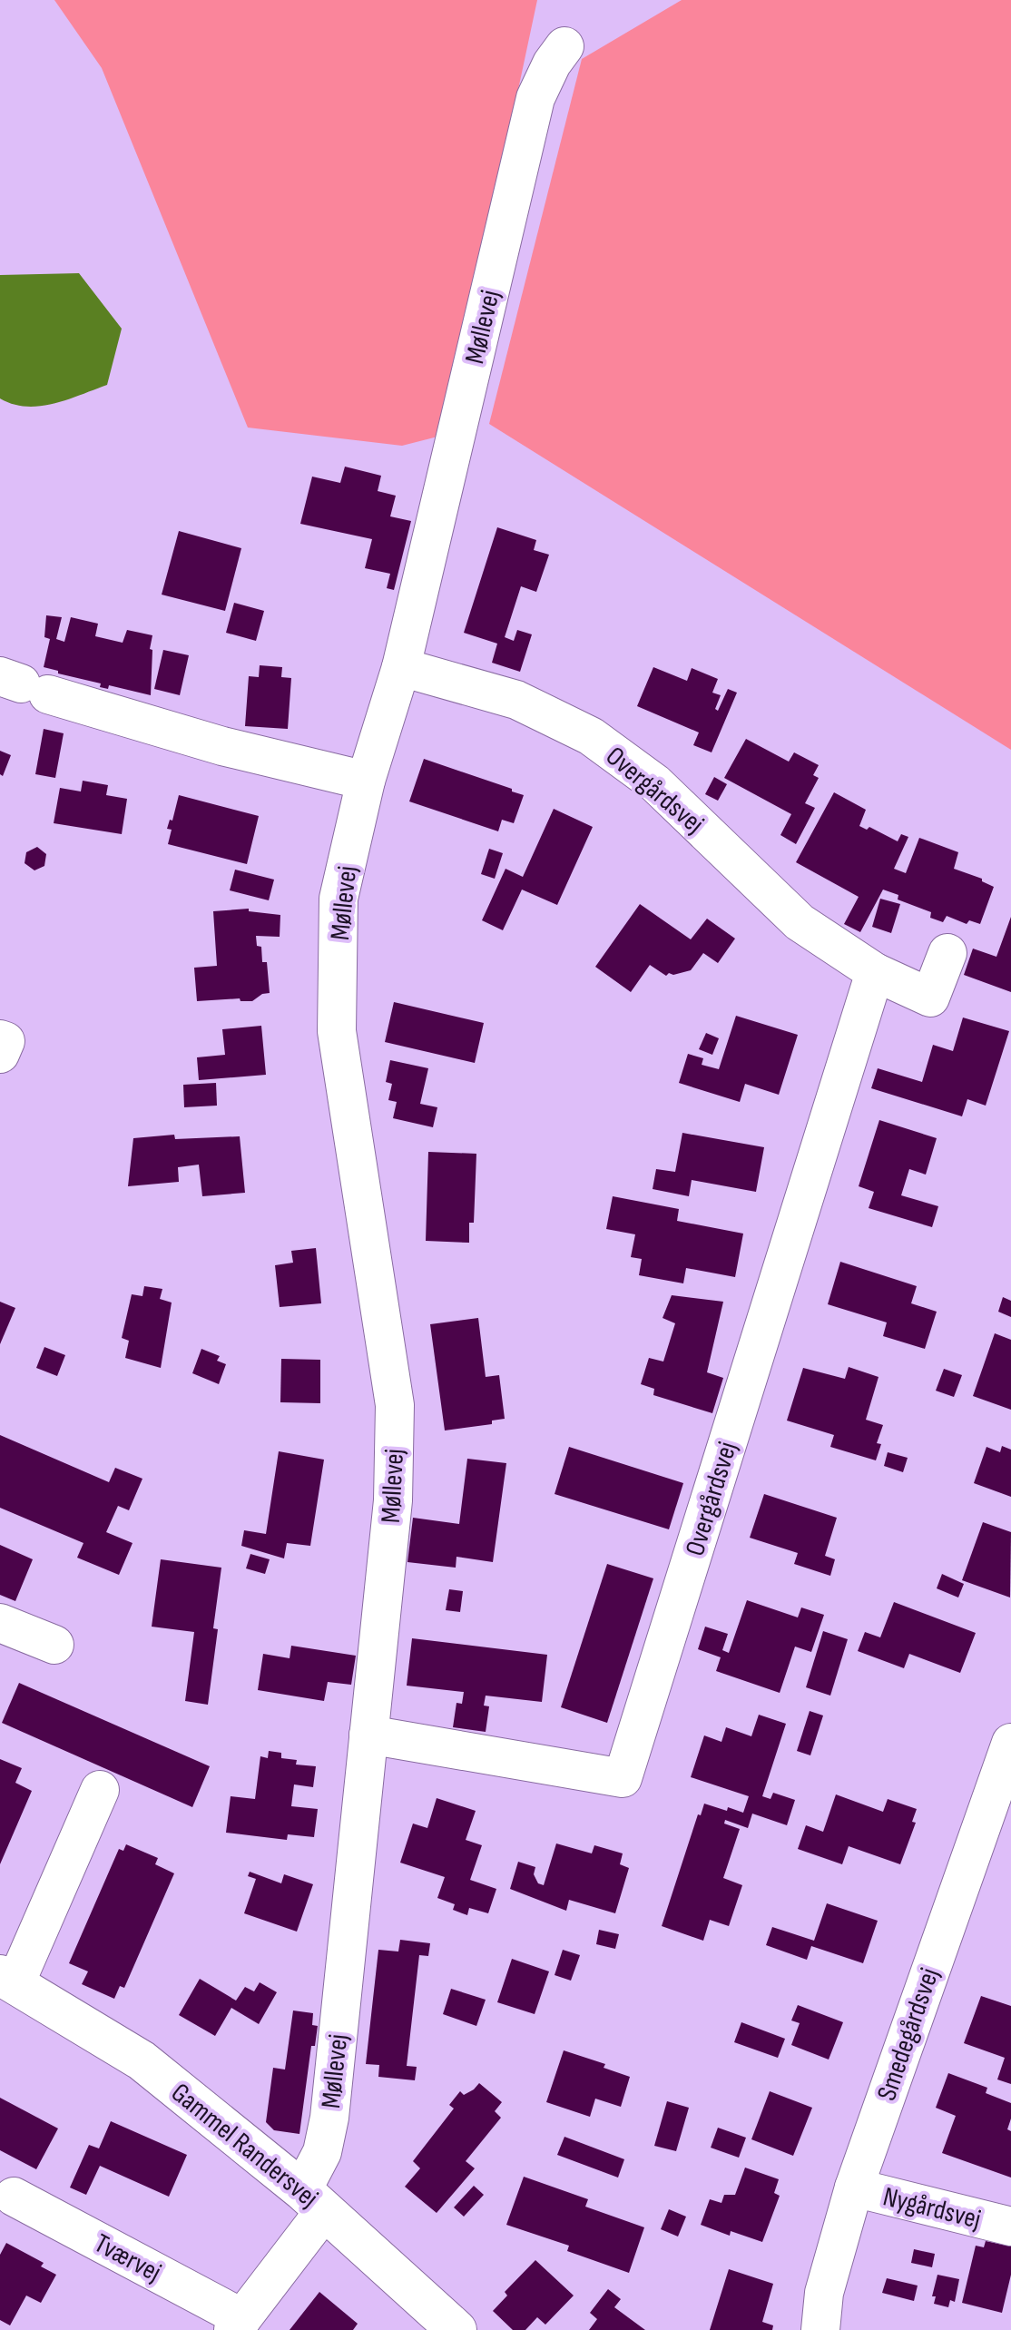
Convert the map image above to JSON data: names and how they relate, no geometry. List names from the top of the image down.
{
  "streets": {
    "street": [
      "Møllevej",
      "Overgårdsvej",
      "Smedegårdsvej",
      "Gammel Randersvej",
      "Nygårdsvej",
      "Tværvej"
    ]
  },
  "crossings": [
    ["Møllevej", "Overgårdsvej"],
    ["Møllevej", "Gammel Randersvej"],
    ["Møllevej", "Tværvej"],
    ["Smedegårdsvej", "Nygårdsvej"],
    ["Gammel Randersvej", "Tværvej"]
  ]
}
